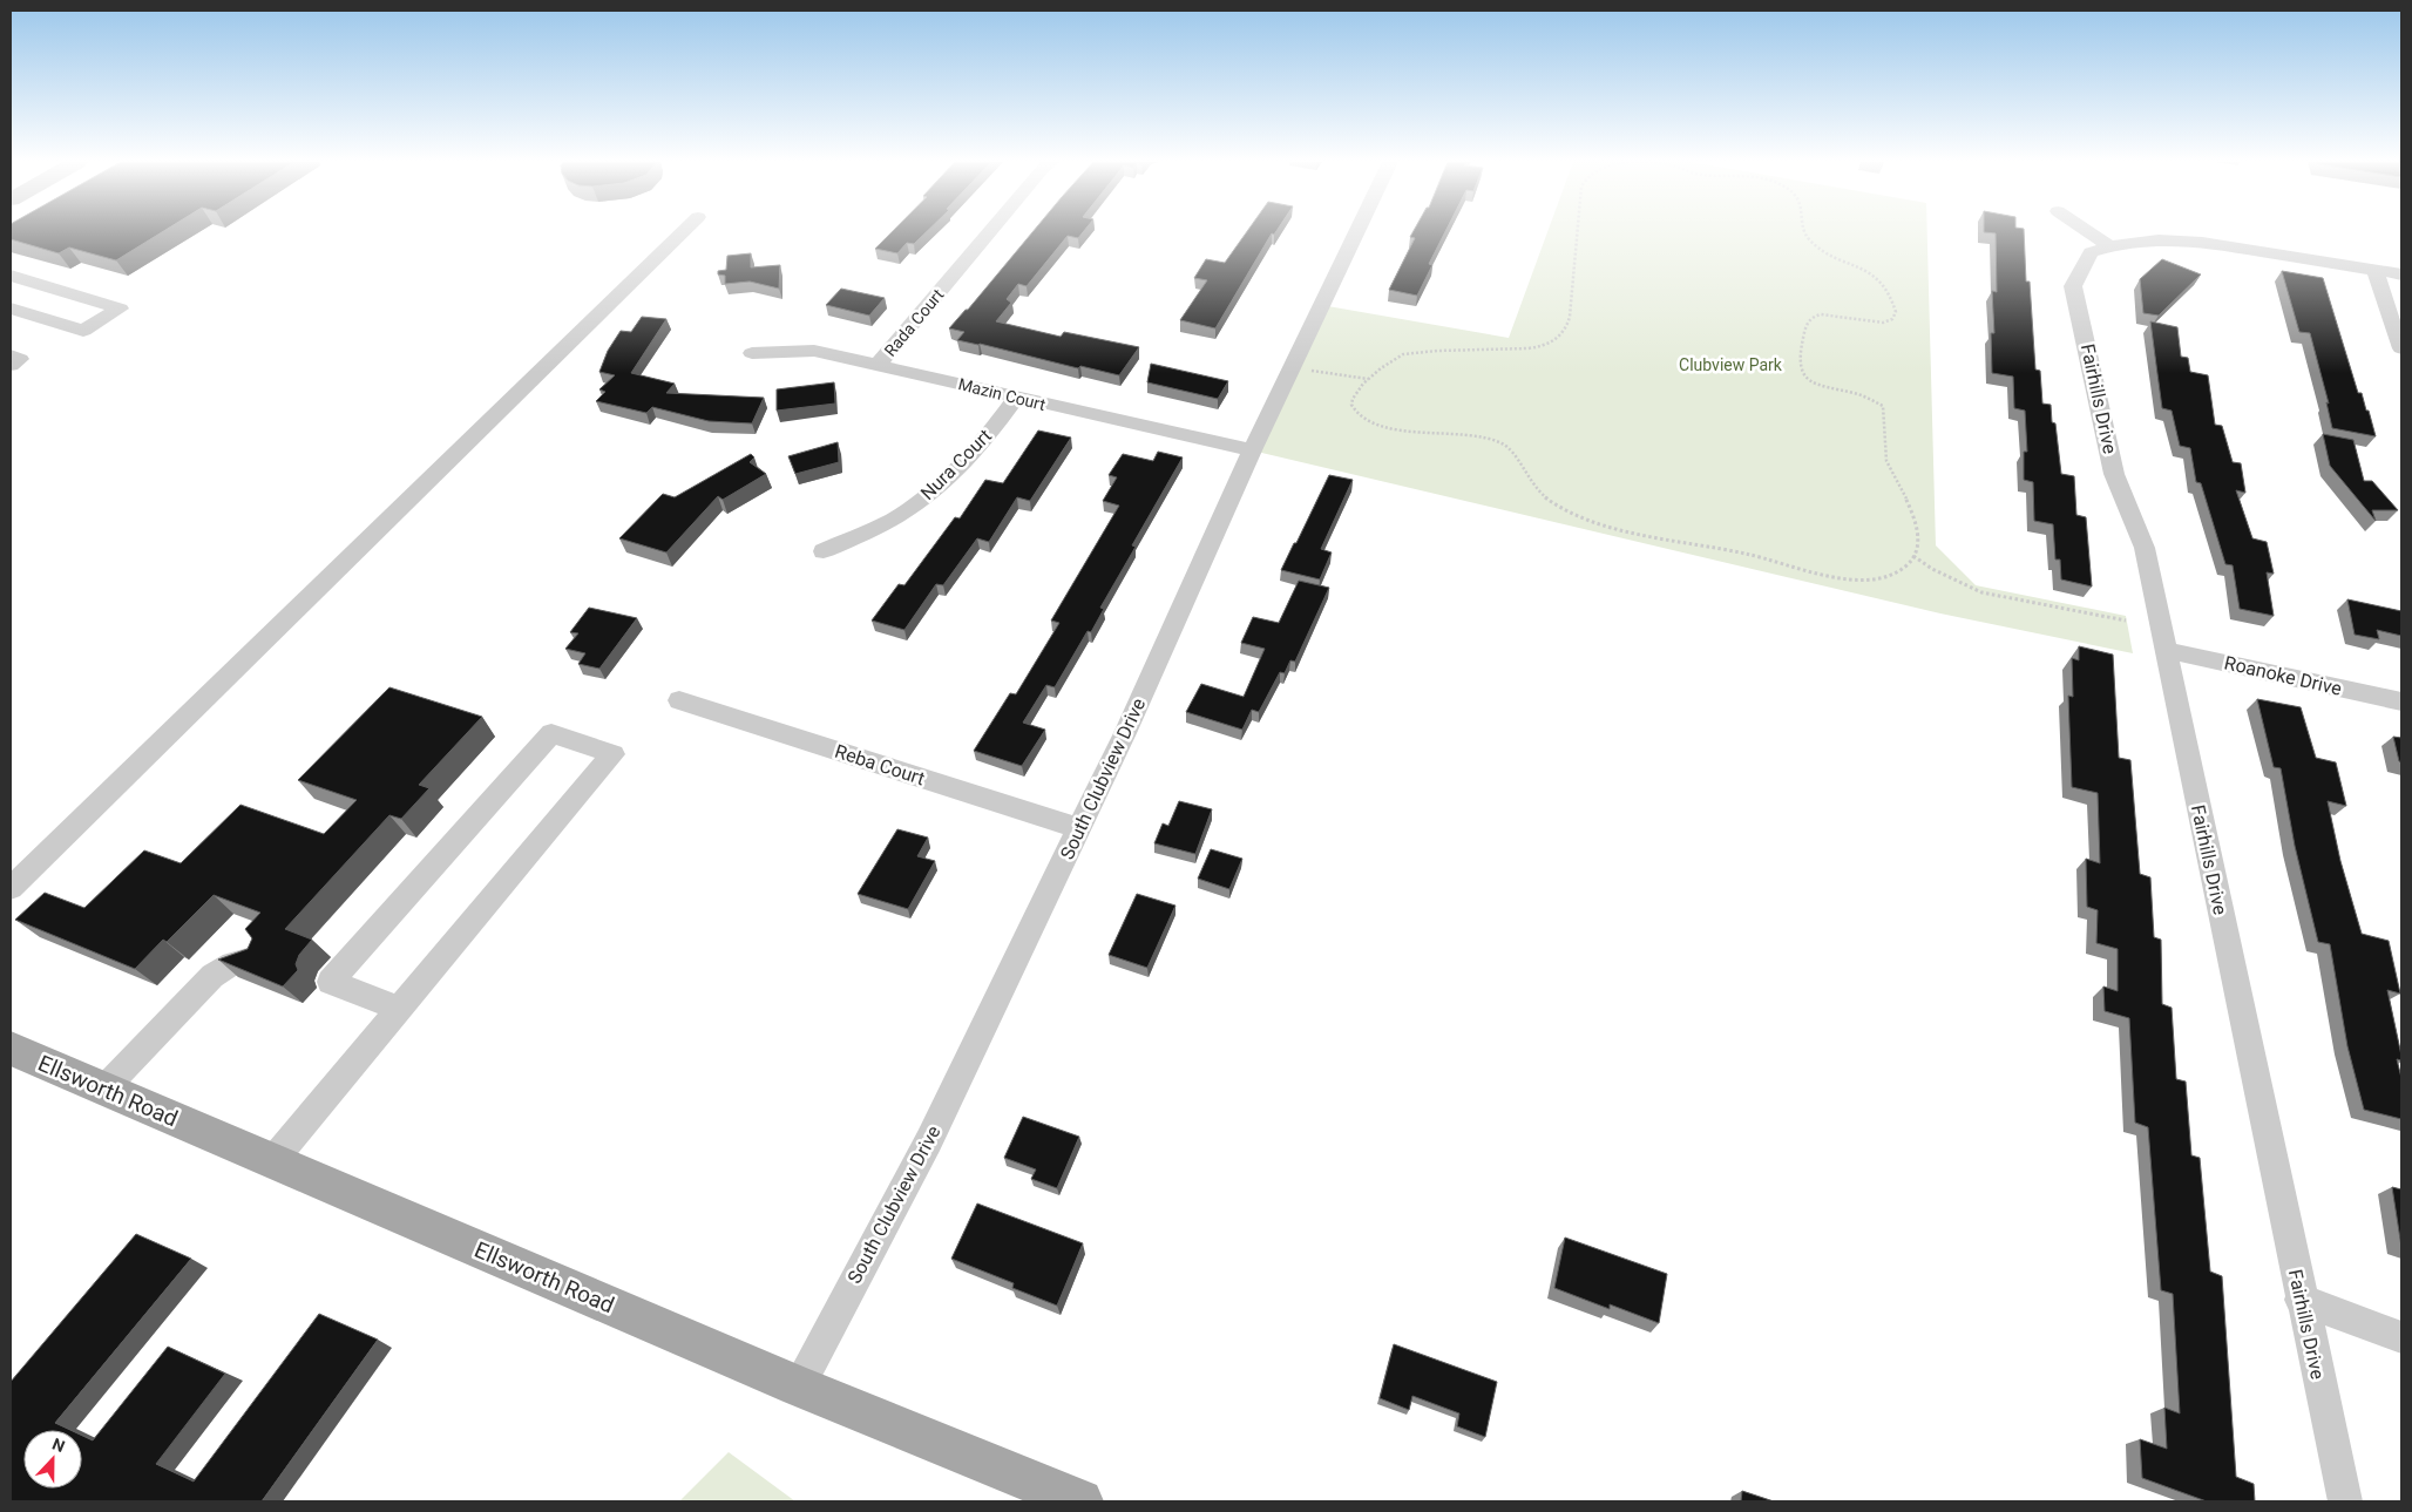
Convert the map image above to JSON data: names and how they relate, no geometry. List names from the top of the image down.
{
  "streets": {
    "main road": ["Ellsworth Road"],
    "street": [
      "Rada Court",
      "Mazin Court",
      "Fairhills Drive",
      "Nura Court",
      "Roanoke Drive",
      "Reba Court",
      "South Clubview Drive"
    ]
  },
  "crossings": [
    ["Rada Court", "Mazin Court"],
    ["Mazin Court", "Nura Court"],
    ["Mazin Court", "South Clubview Drive"],
    ["Fairhills Drive", "Roanoke Drive"],
    ["Reba Court", "South Clubview Drive"],
    ["South Clubview Drive", "Ellsworth Road"]
  ],
  "parks": ["Clubview Park"],
  "north": "top"
}
